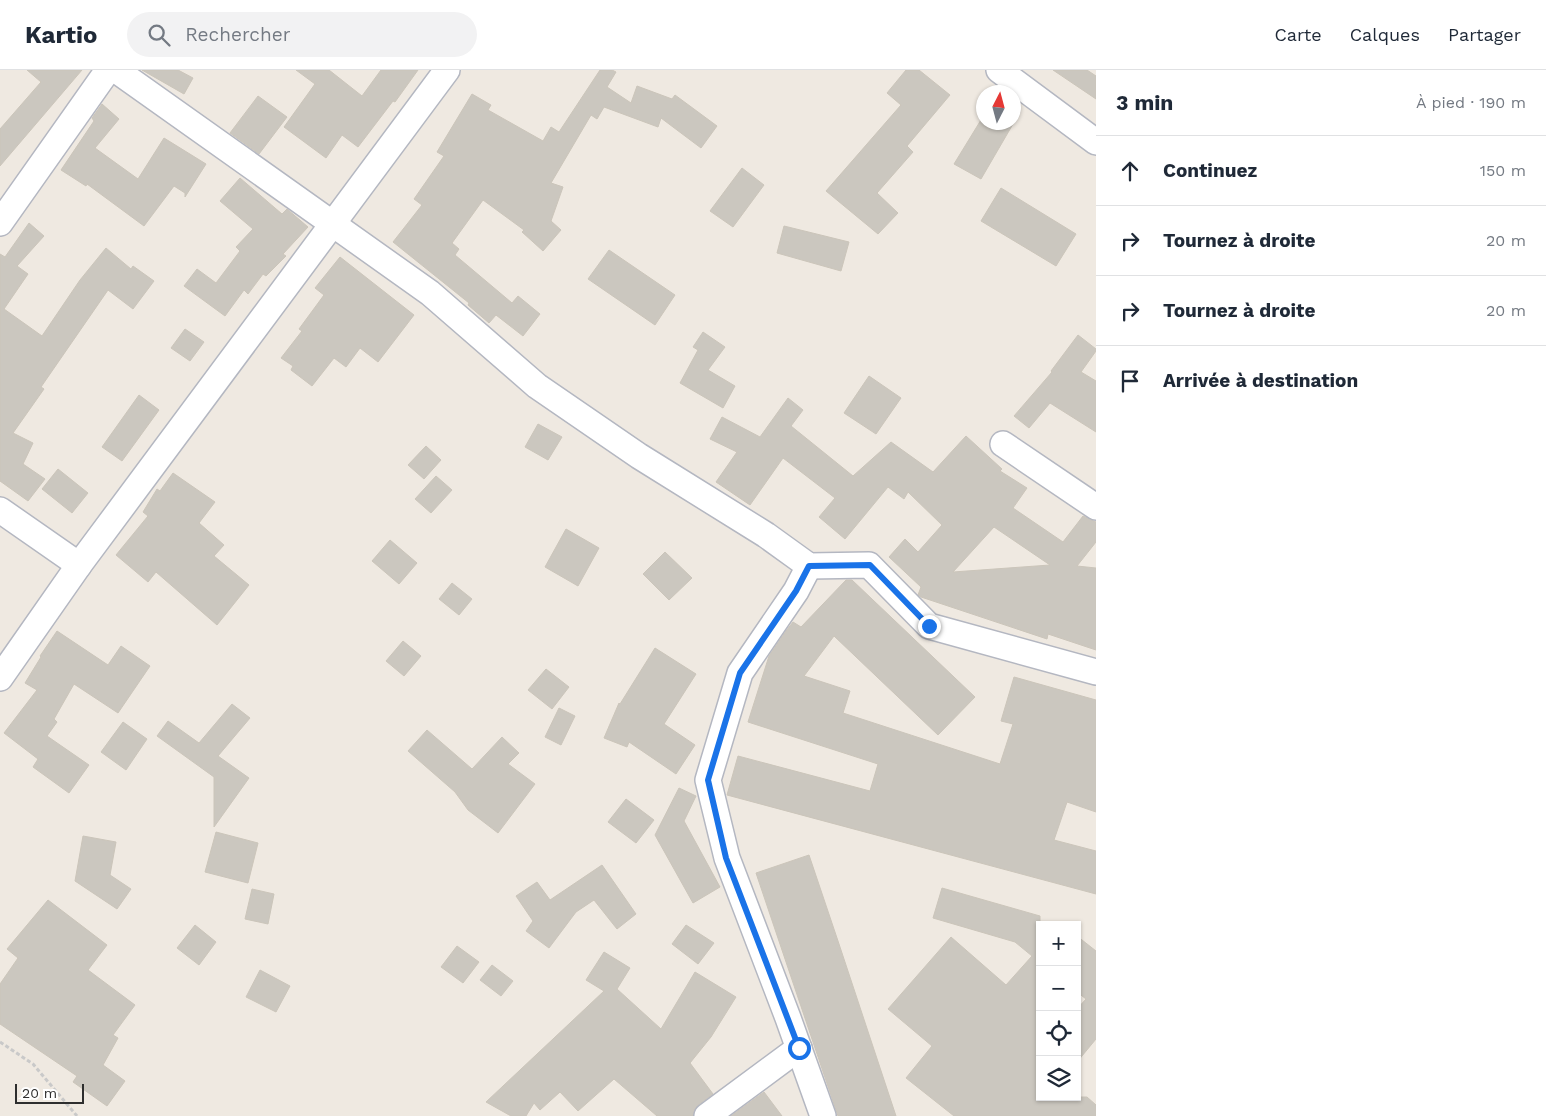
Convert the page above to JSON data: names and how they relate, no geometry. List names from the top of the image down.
{
  "scale_bar": "20 m",
  "north": "top",
  "page": {
    "header": "Kartio",
    "search": "Rechercher",
    "nav": ["Carte", "Calques", "Partager"],
    "heading": ["3 min", "À pied · 190 m"],
    "list": [
      ["Continuez", "150 m"],
      ["Tournez à droite", "20 m"],
      ["Tournez à droite", "20 m"],
      "Arrivée à destination"
    ],
    "map_buttons": ["+", "−"],
    "scale": "20 m"
  }
}
